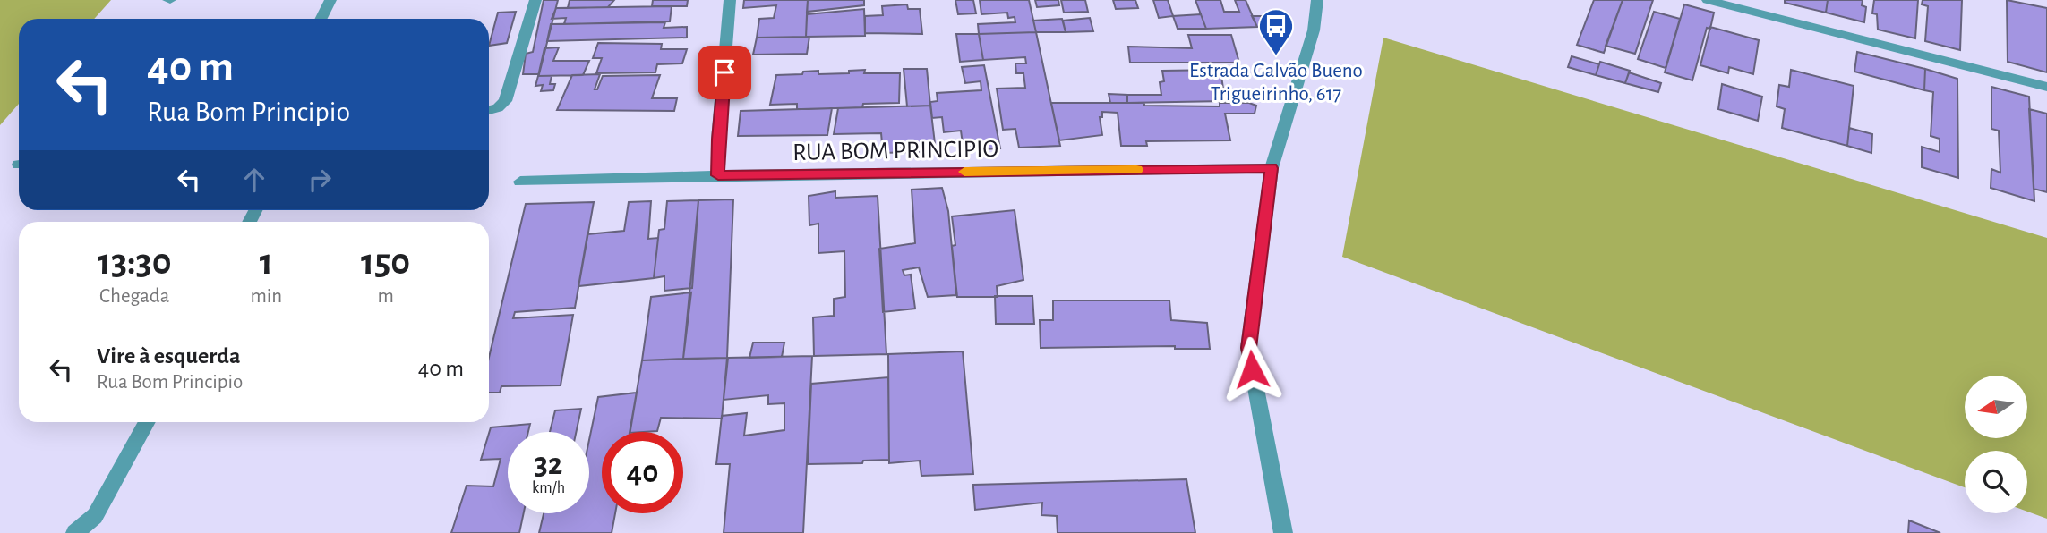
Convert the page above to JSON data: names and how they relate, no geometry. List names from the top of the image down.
{
  "streets": {
    "street": ["RUA BOM PRINCIPIO"]
  },
  "places": {
    "bus stop": ["Estrada Galvão Bueno Trigueirinho, 617"]
  },
  "north": "left",
  "page": {
    "turn": ["40 m", "Rua Bom Principio"],
    "eta": [
      "13:30",
      "Chegada",
      "1",
      "min",
      "150",
      "m"
    ],
    "list": [
      {
        "name": "Vire à esquerda",
        "note": "Rua Bom Principio",
        "value": "40 m"
      }
    ],
    "speed": "32 km/h",
    "limit": "40"
  }
}
